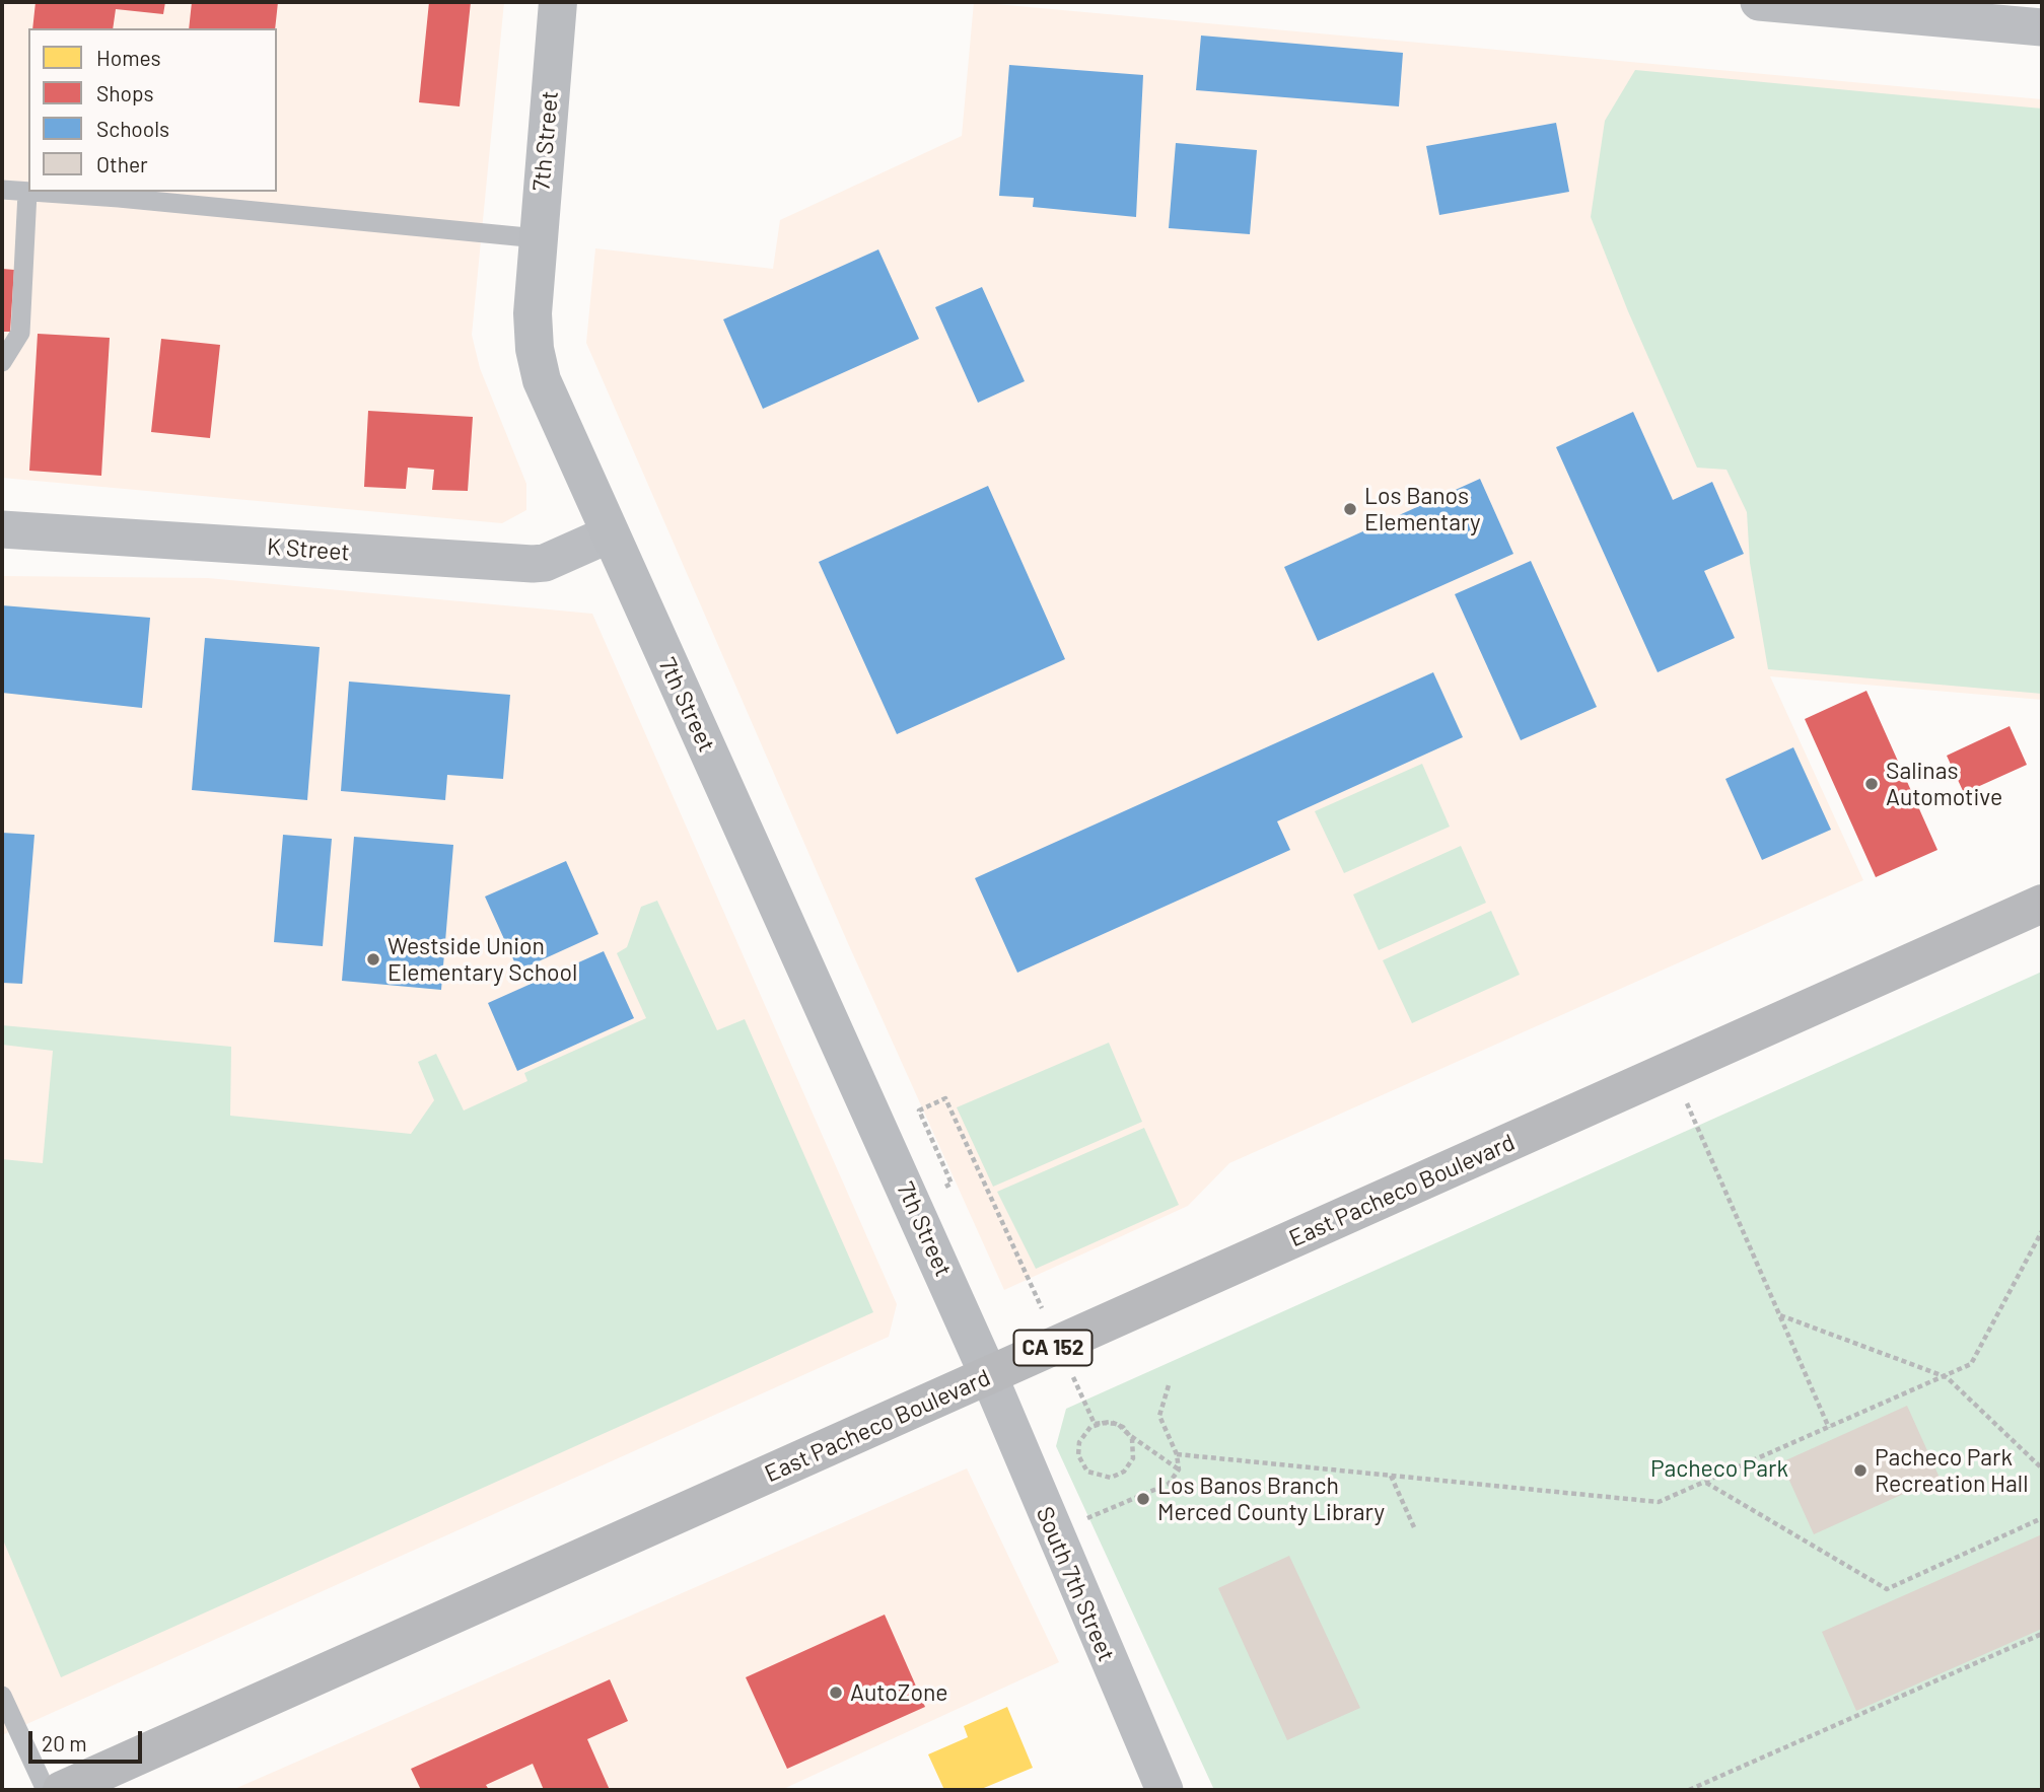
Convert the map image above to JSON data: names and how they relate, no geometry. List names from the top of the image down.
{
  "streets": {
    "highway": ["East Pacheco Boulevard", "CA 152"],
    "street": ["7th Street", "K Street", "South 7th Street"]
  },
  "crossings": [
    ["7th Street", "K Street"],
    ["7th Street", "East Pacheco Boulevard"],
    ["7th Street", "South 7th Street"],
    ["East Pacheco Boulevard", "South 7th Street"]
  ],
  "parks": ["Pacheco Park"],
  "places": [
    "Los Banos Elementary",
    "Salinas Automotive",
    "Westside Union Elementary School",
    "Pacheco Park Recreation Hall",
    "Los Banos Branch Merced County Library",
    "AutoZone"
  ],
  "legend": [
    "Homes",
    "Shops",
    "Schools",
    "Other"
  ],
  "scale_bar": "20 m"
}
